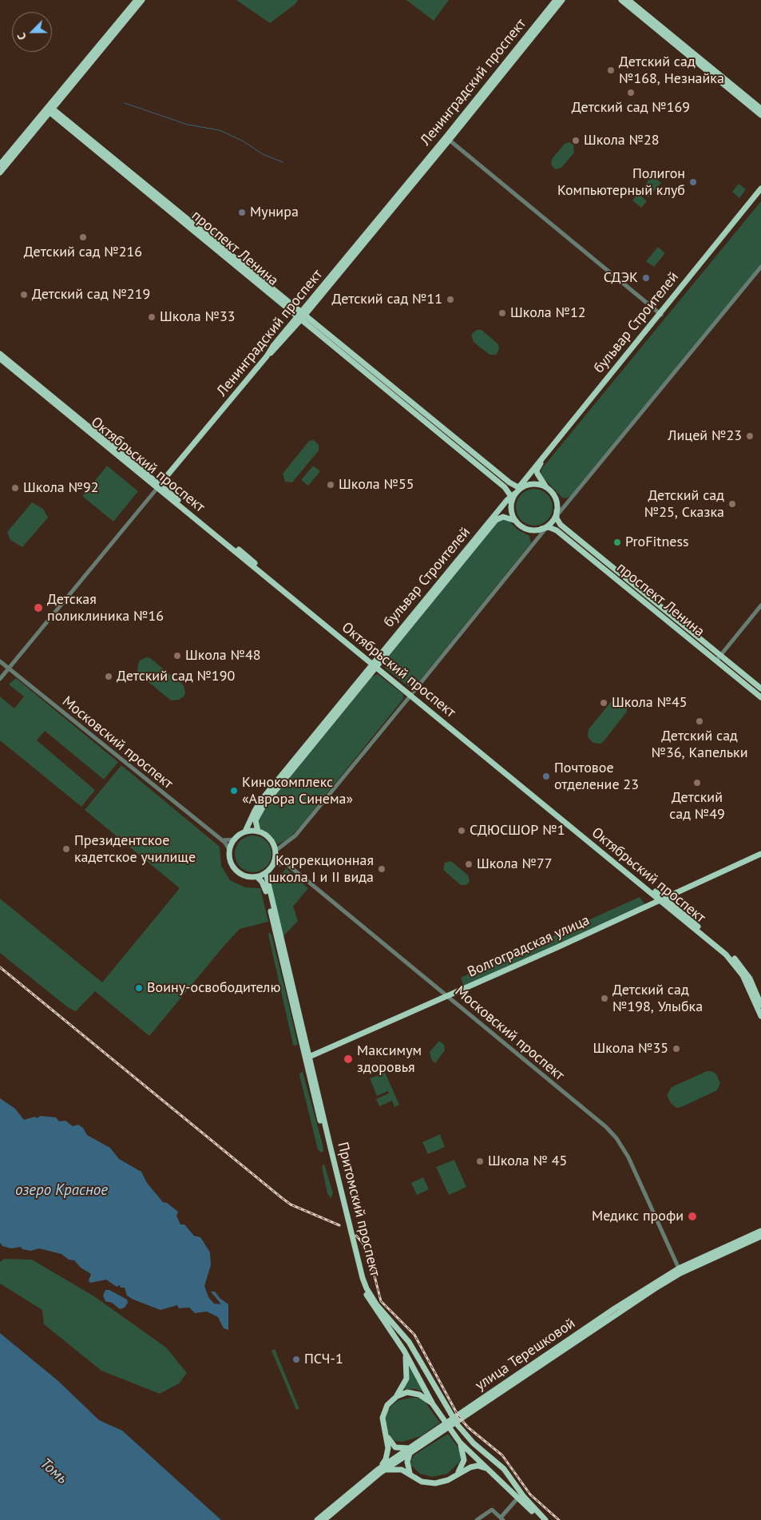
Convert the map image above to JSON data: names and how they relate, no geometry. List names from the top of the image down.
{
  "streets": {
    "main road": [
      "Ленинградский проспект",
      "проспект Ленина",
      "бульвар Строителей",
      "Октябрьский проспект",
      "Волгоградская улица",
      "Притомский проспект",
      "улица Терешковой"
    ],
    "street": ["Московский проспект"]
  },
  "crossings": [
    ["Ленинградский проспект", "проспект Ленина"],
    ["Ленинградский проспект", "Октябрьский проспект"],
    ["Ленинградский проспект", "Московский проспект"],
    ["проспект Ленина", "бульвар Строителей"],
    ["бульвар Строителей", "Октябрьский проспект"],
    ["бульвар Строителей", "Московский проспект"],
    ["бульвар Строителей", "Притомский проспект"],
    ["Октябрьский проспект", "Волгоградская улица"],
    ["Московский проспект", "Волгоградская улица"],
    ["Московский проспект", "Притомский проспект"],
    ["Московский проспект", "улица Терешковой"],
    ["Волгоградская улица", "Притомский проспект"]
  ],
  "water": ["озеро Красное", "Томь"],
  "places": [
    "Детский сад №168, Незнайка",
    "Детский сад №169",
    "Школа №28",
    "Полигон Компьютерный клуб",
    "Мунира",
    "Детский сад №216",
    "СДЭК",
    "Детский сад №219",
    "Детский сад №11",
    "Школа №12",
    "Школа №33",
    "Лицей №23",
    "Школа №55",
    "Школа №92",
    "Детский сад №25, Сказка",
    "ProFitness",
    "Детская поликлиника №16",
    "Школа №48",
    "Детский сад №190",
    "Школа №45",
    "Детский сад №36, Капельки",
    "Почтовое отделение 23",
    "Детский сад №49",
    "Кинокомплекс «Аврора Синема»",
    "СДЮСШОР №1",
    "Президентское кадетское училище",
    "Школа №77",
    "Коррекционная школа I и II вида",
    "Воину-освободителю",
    "Детский сад №198, Улыбка",
    "Школа №35",
    "Максимум здоровья",
    "Школа № 45",
    "Медикс профи",
    "ПСЧ-1"
  ],
  "north": "bottom left"
}
